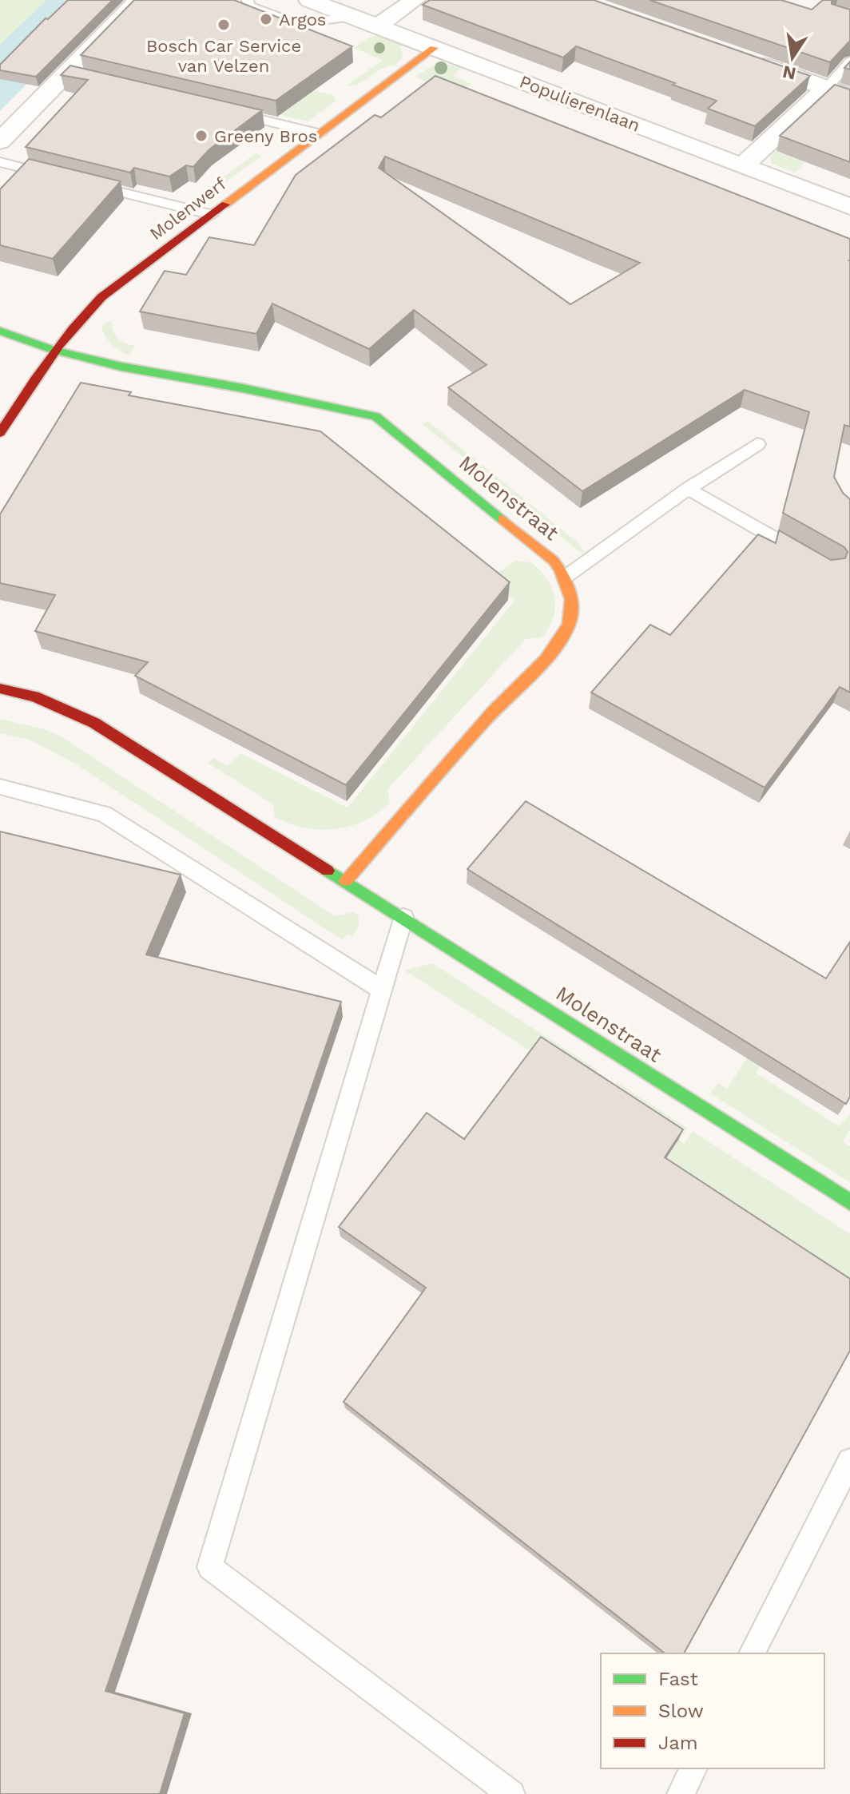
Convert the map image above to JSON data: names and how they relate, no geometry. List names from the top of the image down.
{
  "streets": {
    "street": ["Populierenlaan", "Molenwerf", "Molenstraat"]
  },
  "crossings": [
    ["Populierenlaan", "Molenwerf"],
    ["Molenwerf", "Molenstraat"]
  ],
  "places": ["Argos", "Bosch Car Service van Velzen", "Greeny Bros"],
  "legend": ["Fast", "Slow", "Jam"],
  "north": "bottom"
}
